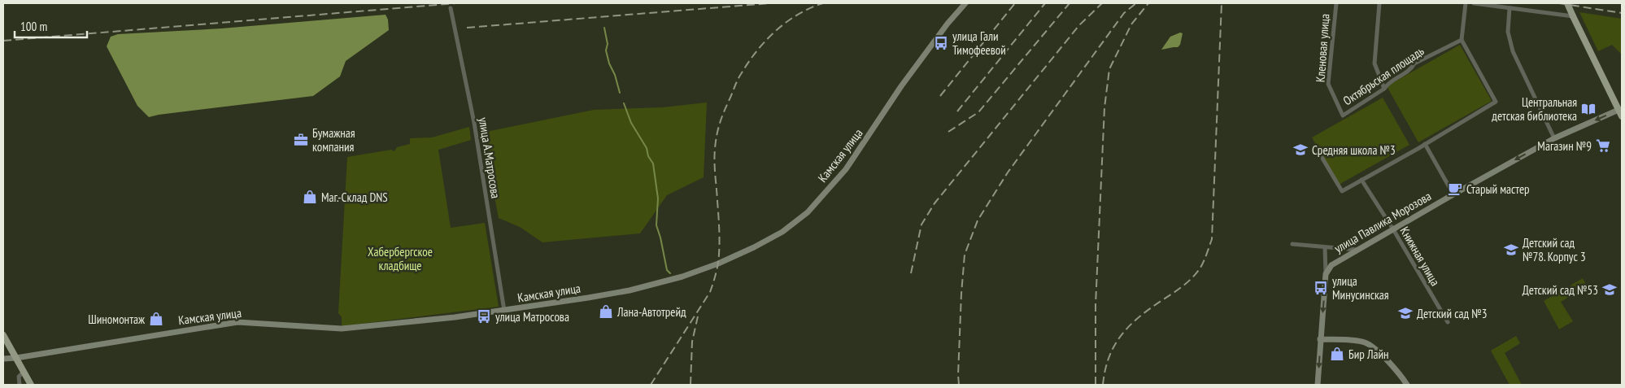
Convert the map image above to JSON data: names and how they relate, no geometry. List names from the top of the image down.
{
  "streets": {
    "main road": ["Камская улица", "улица Павлика Морозова"],
    "street": [
      "Кленовая улица",
      "Октябрьская площадь",
      "улица А.Матросова",
      "Книжная улица"
    ]
  },
  "crossings": [
    ["Кленовая улица", "Октябрьская площадь"],
    ["Камская улица", "улица А.Матросова"],
    ["улица Павлика Морозова", "Книжная улица"]
  ],
  "one_way": ["улица Павлика Морозова"],
  "parks": ["Хабербергское кладбище"],
  "places": {
    "bus stop": ["улица Гали Тимофеевой", "улица Минусинская", "улица Матросова"],
    "library": ["Центральная детская библиотека"],
    "office": ["Бумажная компания"],
    "supermarket": ["Магазин №9"],
    "school or university": [
      "Средняя школа №3",
      "Детский сад №78. Корпус 3",
      "Детский сад №53",
      "Детский сад №3"
    ],
    "cafe": ["Старый мастер"],
    "shop": [
      "Маг.-Склад DNS",
      "Лана-Автотрейд",
      "Шиномонтаж",
      "Бир Лайн"
    ]
  },
  "scale_bar": "100 m"
}
